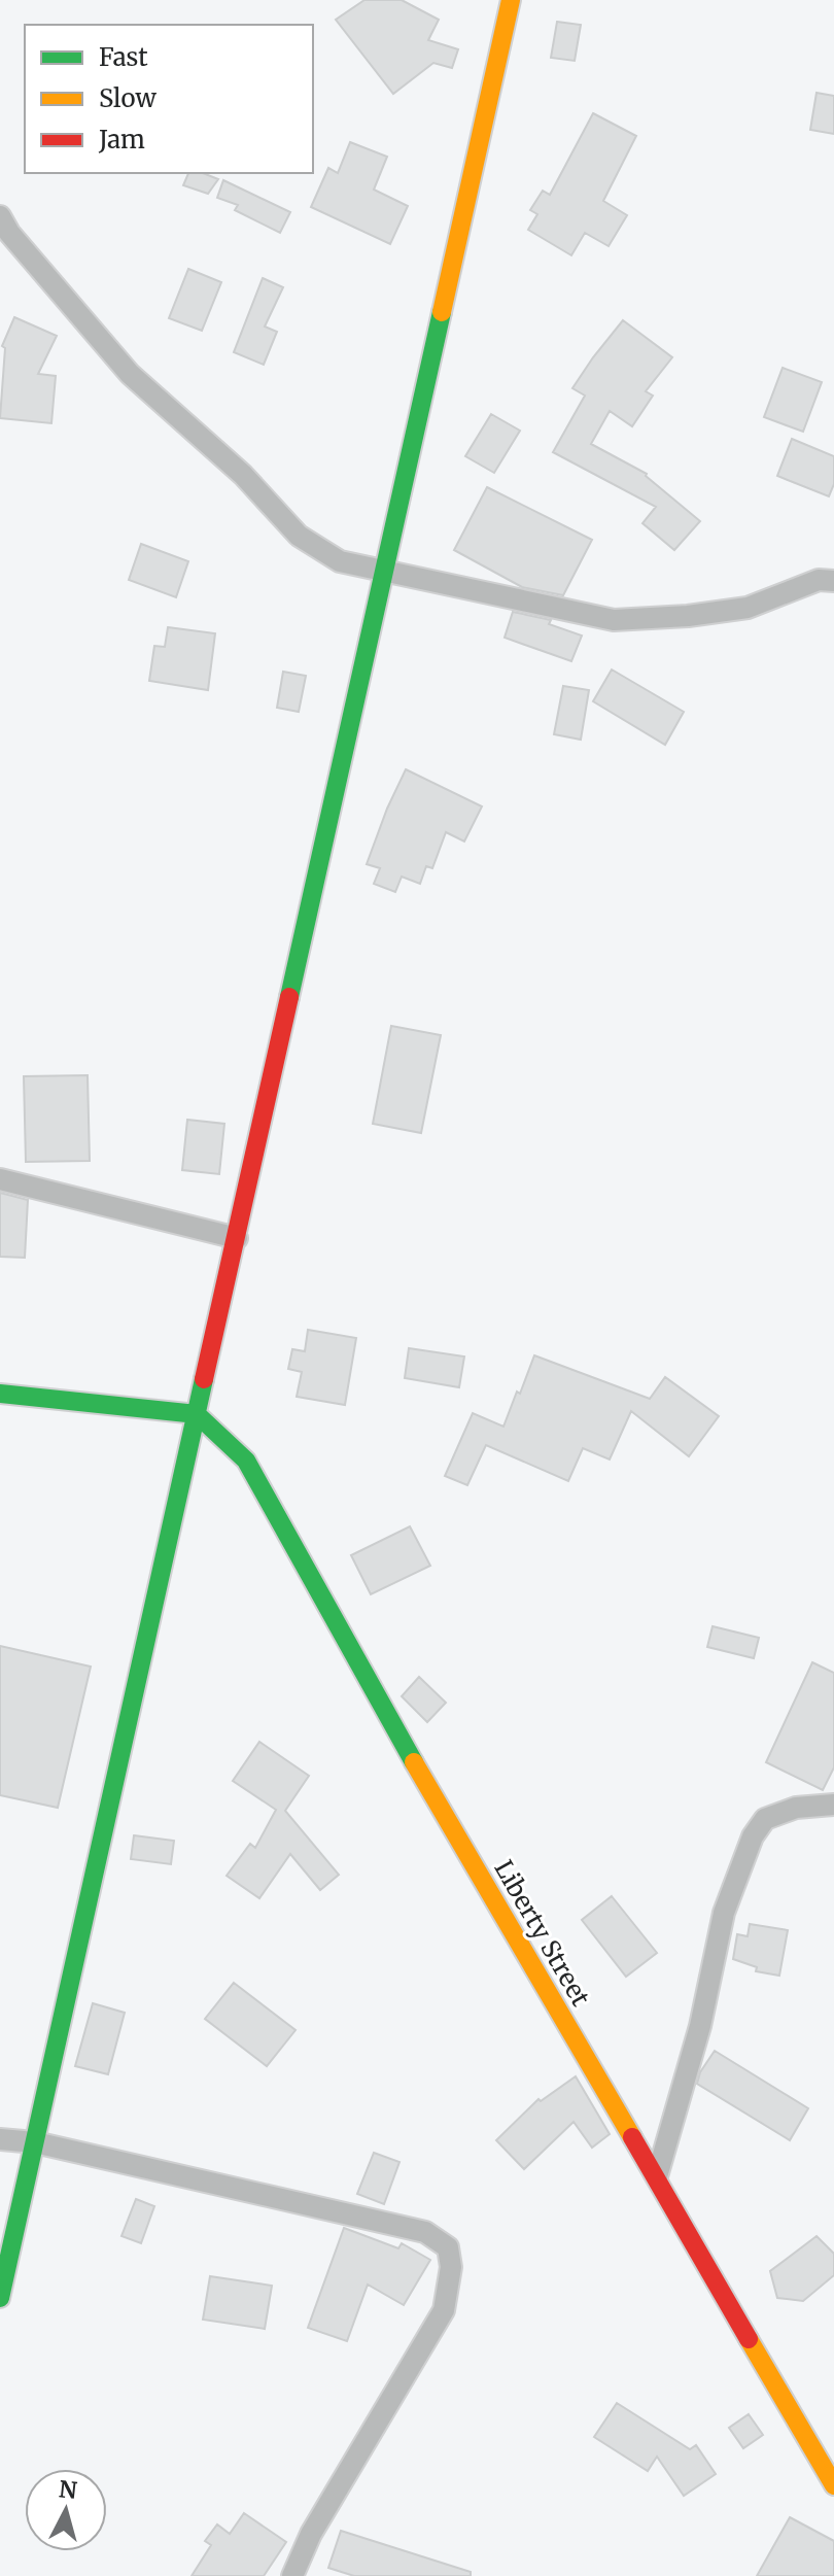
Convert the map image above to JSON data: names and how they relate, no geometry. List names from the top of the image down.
{
  "streets": {
    "main road": ["Liberty Street"]
  },
  "legend": ["Fast", "Slow", "Jam"],
  "north": "top"
}
